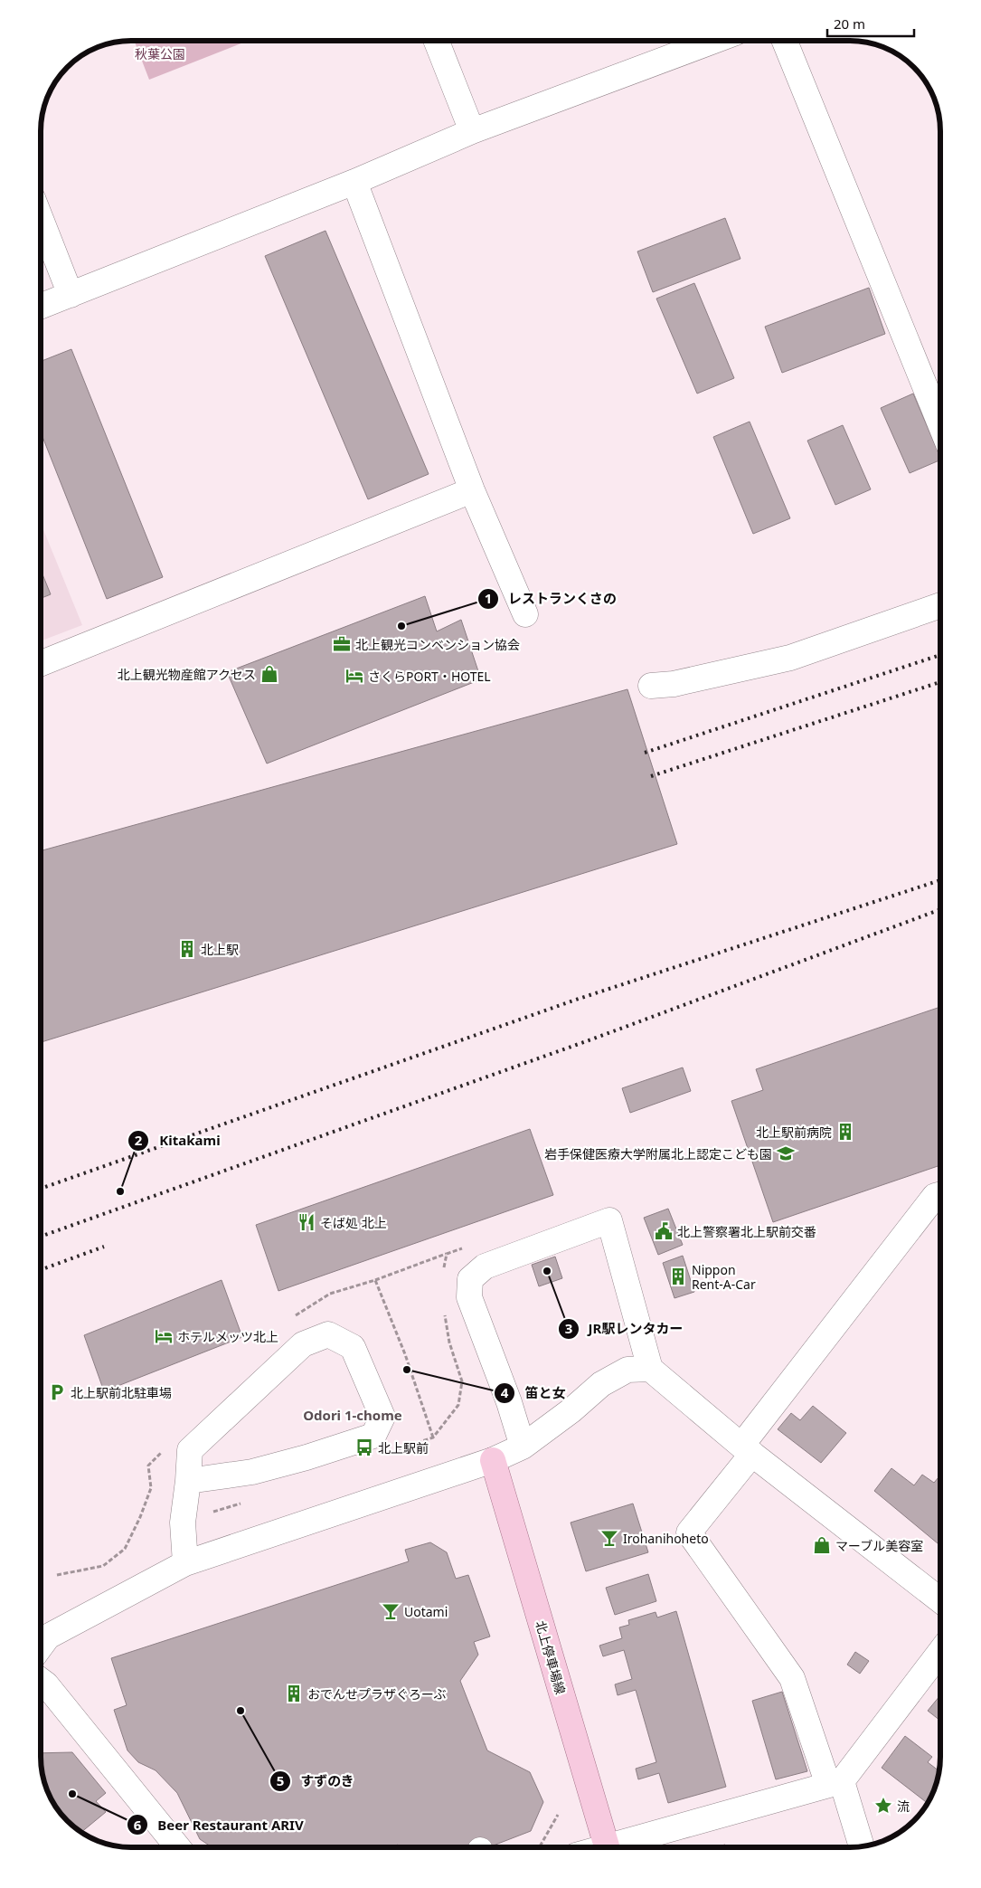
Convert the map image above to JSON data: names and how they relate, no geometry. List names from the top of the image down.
{
  "streets": {
    "main road": ["北上停車場線"]
  },
  "districts": ["Odori 1-chome"],
  "parks": ["秋葉公園"],
  "places": {
    "other": [
      "レストランくさの",
      "Kitakami",
      "JR駅レンタカー",
      "笛と女",
      "すずのき",
      "Beer Restaurant ARIV"
    ],
    "office": ["北上観光コンベンション協会"],
    "shop": ["北上観光物産館アクセス", "マーブル美容室"],
    "hotel": ["さくらPORT・HOTEL", "ホテルメッツ北上"],
    "building": [
      "北上駅",
      "北上駅前病院",
      "Nippon Rent-A-Car",
      "おでんせプラザぐろーぶ"
    ],
    "school or university": ["岩手保健医療大学附属北上認定こども園"],
    "restaurant": ["そば処 北上"],
    "public building": ["北上警察署北上駅前交番"],
    "parking": ["北上駅前北駐車場"],
    "bus stop": ["北上駅前"],
    "bar": ["Irohanihoheto", "Uotami"],
    "place": ["流"]
  },
  "scale_bar": "20 m"
}
